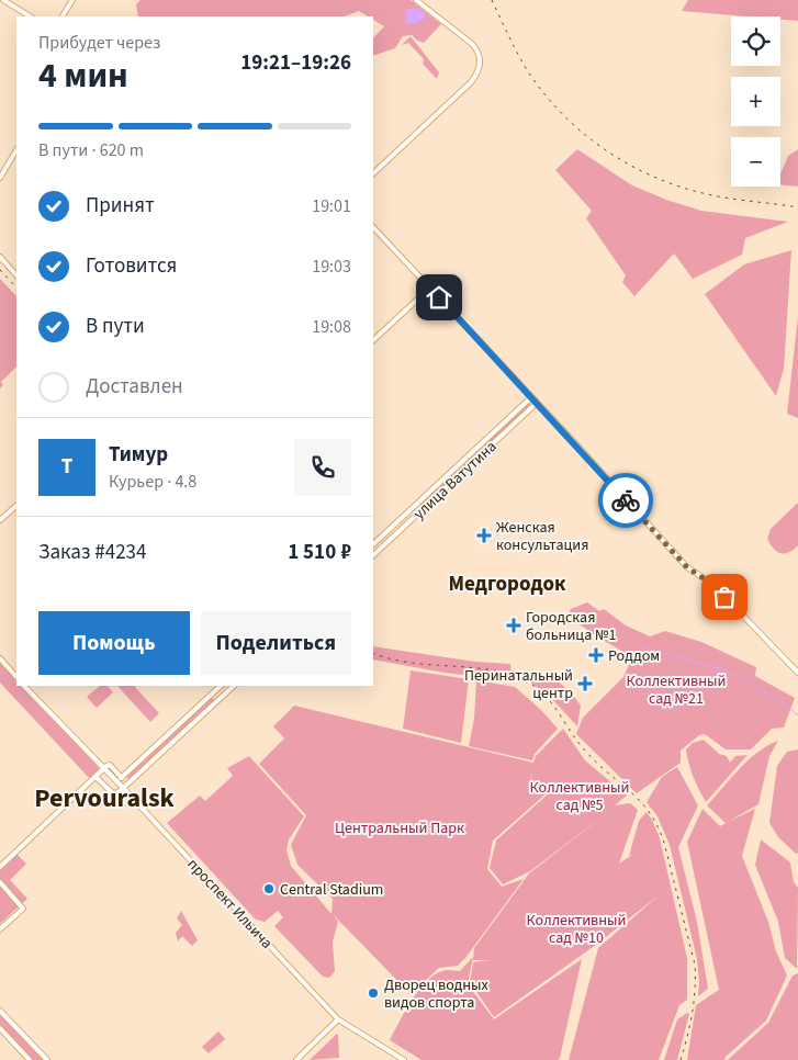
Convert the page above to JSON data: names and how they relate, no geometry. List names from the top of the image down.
{
  "streets": {
    "street": ["улица Ватутина", "проспект Ильича"]
  },
  "districts": ["Медгородок", "Pervouralsk"],
  "parks": [
    "Коллективный сад №21",
    "Коллективный сад №5",
    "Центральный Парк",
    "Коллективный сад №10"
  ],
  "places": {
    "health": [
      "Женская консультация",
      "Городская больница №1",
      "Роддом",
      "Перинатальный центр"
    ],
    "other": ["Central Stadium", "Дворец водных видов спорта"]
  },
  "page": {
    "map_buttons": ["+", "−"],
    "heading": ["4 мин", "Прибудет через", "19:21–19:26"],
    "panel": [
      "Тимур",
      "Курьер · 4.8",
      "Заказ #4234",
      "1 510 ₽"
    ],
    "bar": "В пути · 620 m",
    "list": [
      ["Принят", "19:01"],
      ["Готовится", "19:03"],
      ["В пути", "19:08"],
      "Доставлен"
    ],
    "round": "Т",
    "buttons": ["Помощь", "Поделиться"]
  }
}
